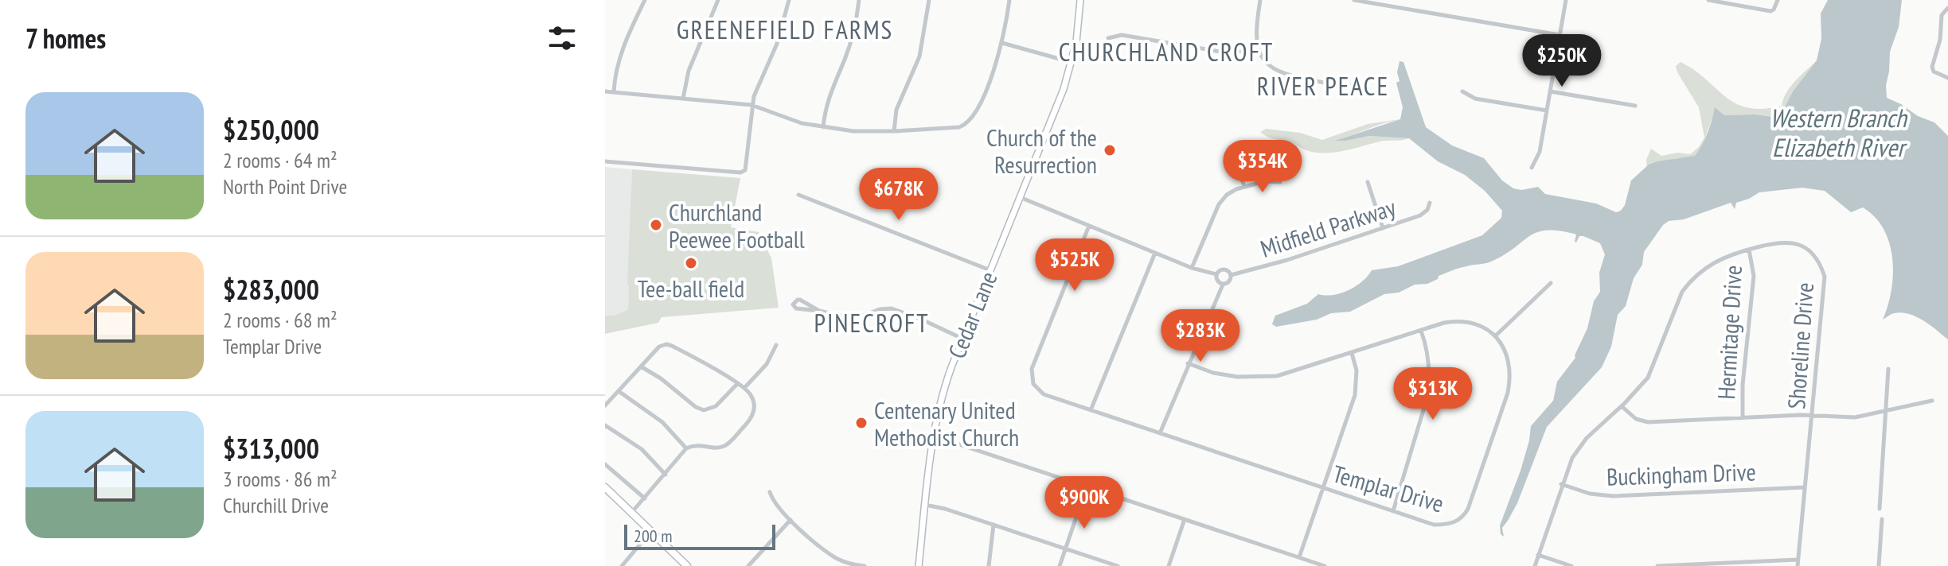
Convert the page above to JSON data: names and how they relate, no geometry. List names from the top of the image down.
{
  "streets": {
    "main road": ["Cedar Lane"],
    "street": [
      "Midfield Parkway",
      "Hermitage Drive",
      "Shoreline Drive",
      "Buckingham Drive",
      "Templar Drive"
    ]
  },
  "crossings": [
    ["Hermitage Drive", "Shoreline Drive"],
    ["Shoreline Drive", "Buckingham Drive"]
  ],
  "districts": [
    "GREENEFIELD FARMS",
    "CHURCHLAND CROFT",
    "RIVER PEACE",
    "PINECROFT"
  ],
  "water": ["Western Branch Elizabeth River"],
  "places": [
    "Church of the Resurrection",
    "Churchland Peewee Football",
    "Tee-ball field",
    "Centenary United Methodist Church"
  ],
  "scale_bar": "200 m",
  "page": {
    "heading": "7 homes",
    "price": [
      "$250K",
      "$354K",
      "$678K",
      "$525K",
      "$283K",
      "$313K",
      "$900K"
    ],
    "list": [
      {
        "name": "$250,000",
        "note": "2 rooms · 64 m² · North Point Drive"
      },
      {
        "name": "$283,000",
        "note": "2 rooms · 68 m² · Templar Drive"
      },
      {
        "name": "$313,000",
        "note": "3 rooms · 86 m² · Churchill Drive"
      }
    ],
    "scale": "200 m"
  }
}
